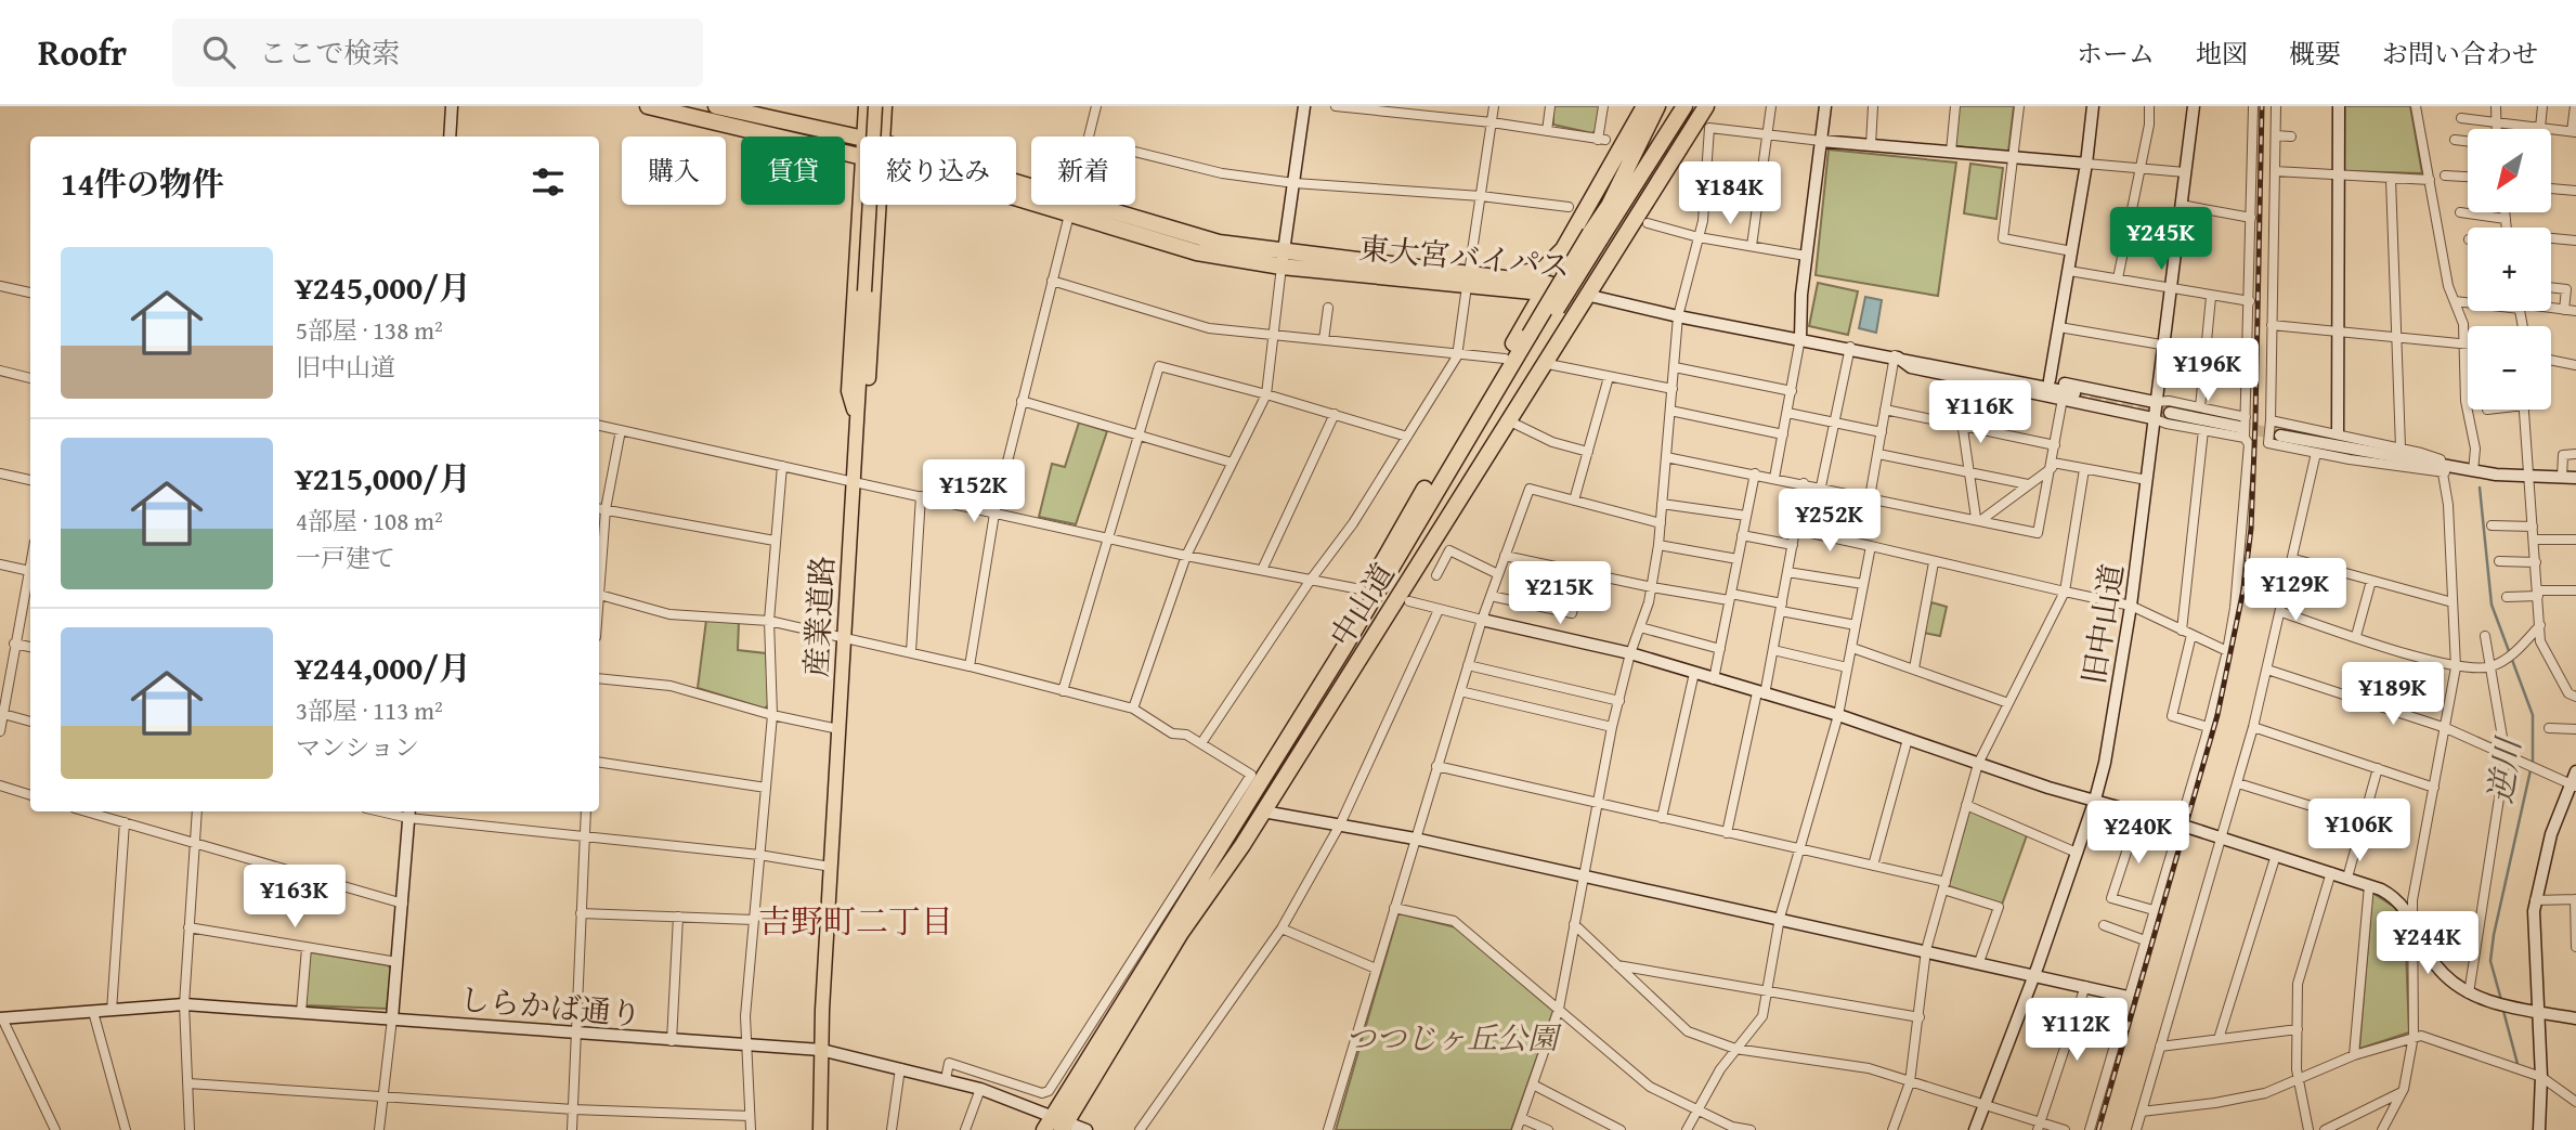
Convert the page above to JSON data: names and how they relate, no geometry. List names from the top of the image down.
{
  "streets": {
    "highway": ["東大宮バイパス", "中山道"],
    "main road": ["産業道路"],
    "street": ["旧中山道", "しらかば通り"]
  },
  "crossings": [
    ["東大宮バイパス", "中山道"],
    ["中山道", "しらかば通り"],
    ["産業道路", "しらかば通り"]
  ],
  "districts": ["吉野町二丁目"],
  "water": ["逆川"],
  "parks": ["つつじヶ丘公園"],
  "north": "bottom left",
  "page": {
    "header": "Roofr",
    "search": "ここで検索",
    "nav": [
      "ホーム",
      "地図",
      "概要",
      "お問い合わせ"
    ],
    "map_buttons": ["+", "−"],
    "chip": [
      "購入",
      "賃貸",
      "絞り込み",
      "新着"
    ],
    "heading": "14件の物件",
    "price": [
      "¥184K",
      "¥245K",
      "¥196K",
      "¥116K",
      "¥152K",
      "¥252K",
      "¥129K",
      "¥215K",
      "¥189K",
      "¥106K",
      "¥240K",
      "¥163K",
      "¥244K",
      "¥112K"
    ],
    "list": [
      {
        "name": "¥245,000/月",
        "note": "5部屋 · 138 m² · 旧中山道"
      },
      {
        "name": "¥215,000/月",
        "note": "4部屋 · 108 m² · 一戸建て"
      },
      {
        "name": "¥244,000/月",
        "note": "3部屋 · 113 m² · マンション"
      }
    ]
  }
}
